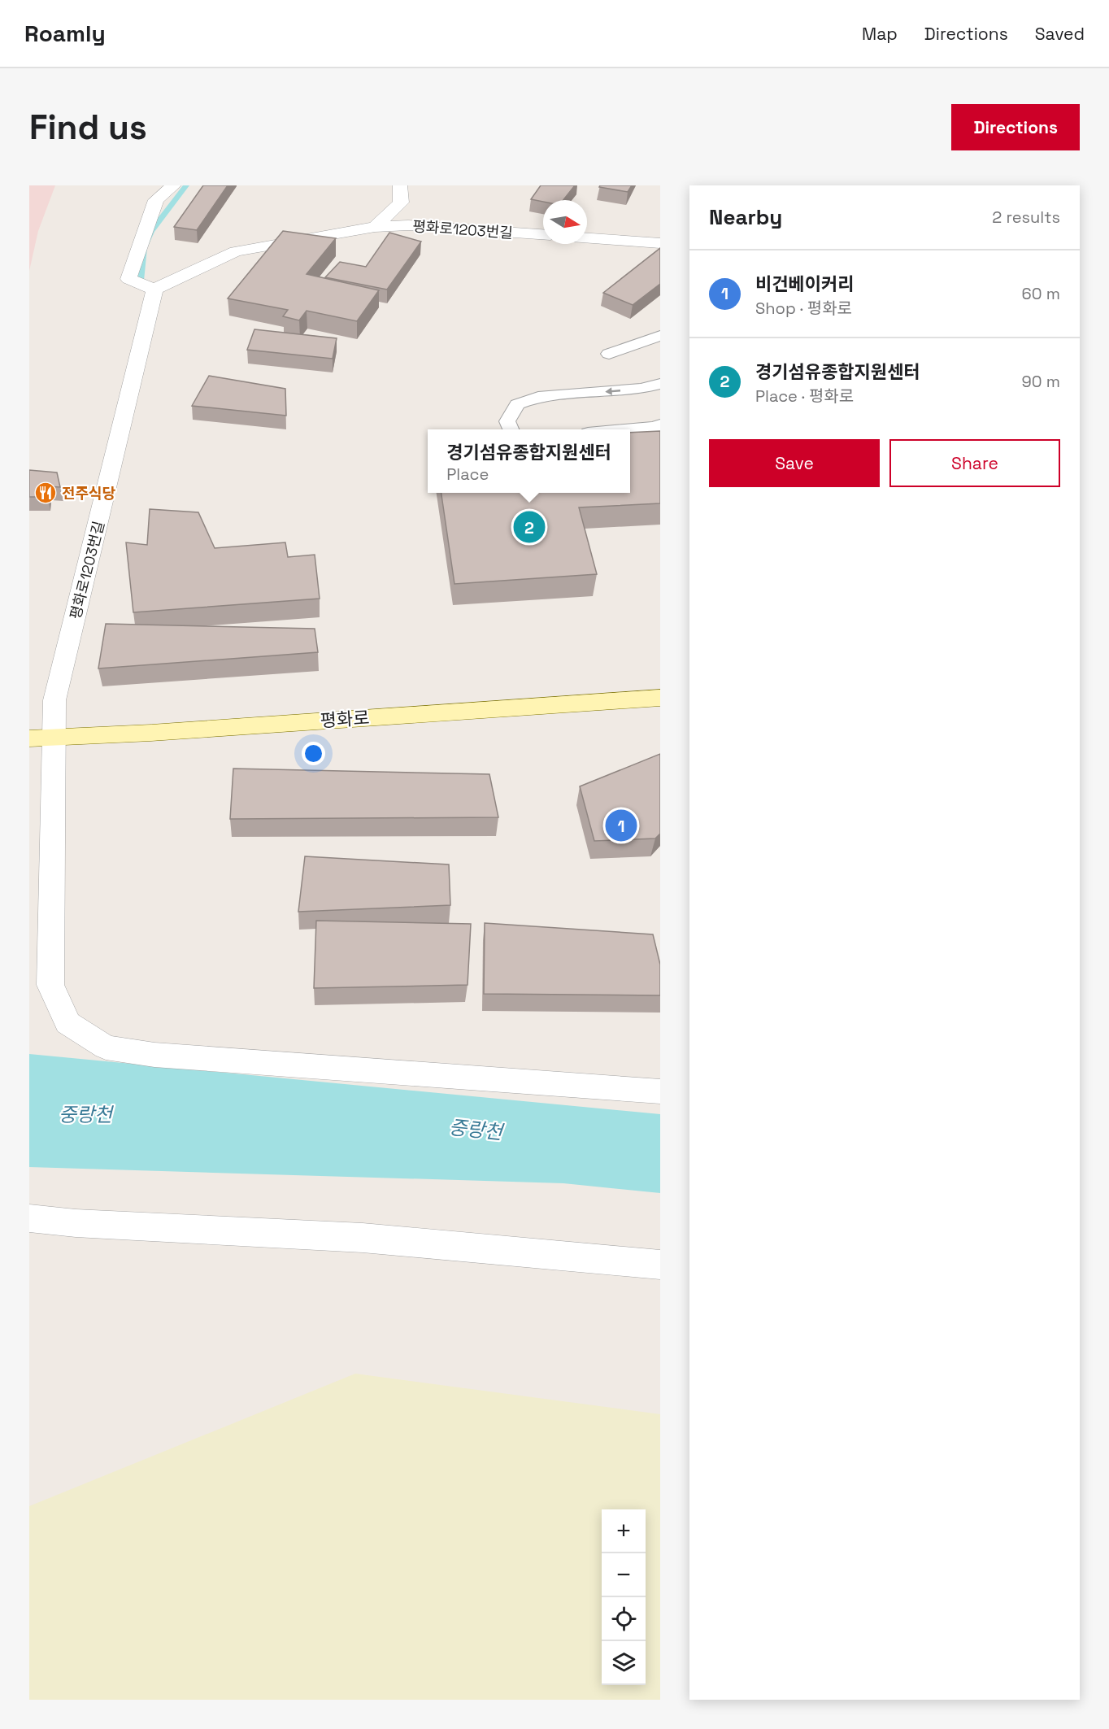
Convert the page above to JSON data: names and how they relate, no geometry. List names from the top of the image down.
{
  "streets": {
    "main road": ["평화로"],
    "street": ["평화로1203번길"]
  },
  "crossings": [
    ["평화로1203번길", "평화로"]
  ],
  "water": ["중랑천"],
  "places": {
    "restaurant": ["전주식당"]
  },
  "north": "right",
  "page": {
    "header": "Roamly",
    "nav": ["Map", "Directions", "Saved"],
    "buttons": [
      "Directions",
      ["Save", "Share"]
    ],
    "title": "Find us",
    "heading": ["Nearby", "2 results"],
    "list": [
      {
        "mark": "1",
        "name": "비건베이커리",
        "note": "Shop · 평화로",
        "value": "60 m"
      },
      {
        "mark": "2",
        "name": "경기섬유종합지원센터",
        "note": "Place · 평화로",
        "value": "90 m"
      }
    ],
    "popup": ["경기섬유종합지원센터", "Place"],
    "pins": ["2", "1"],
    "map_buttons": ["+", "−"]
  }
}
